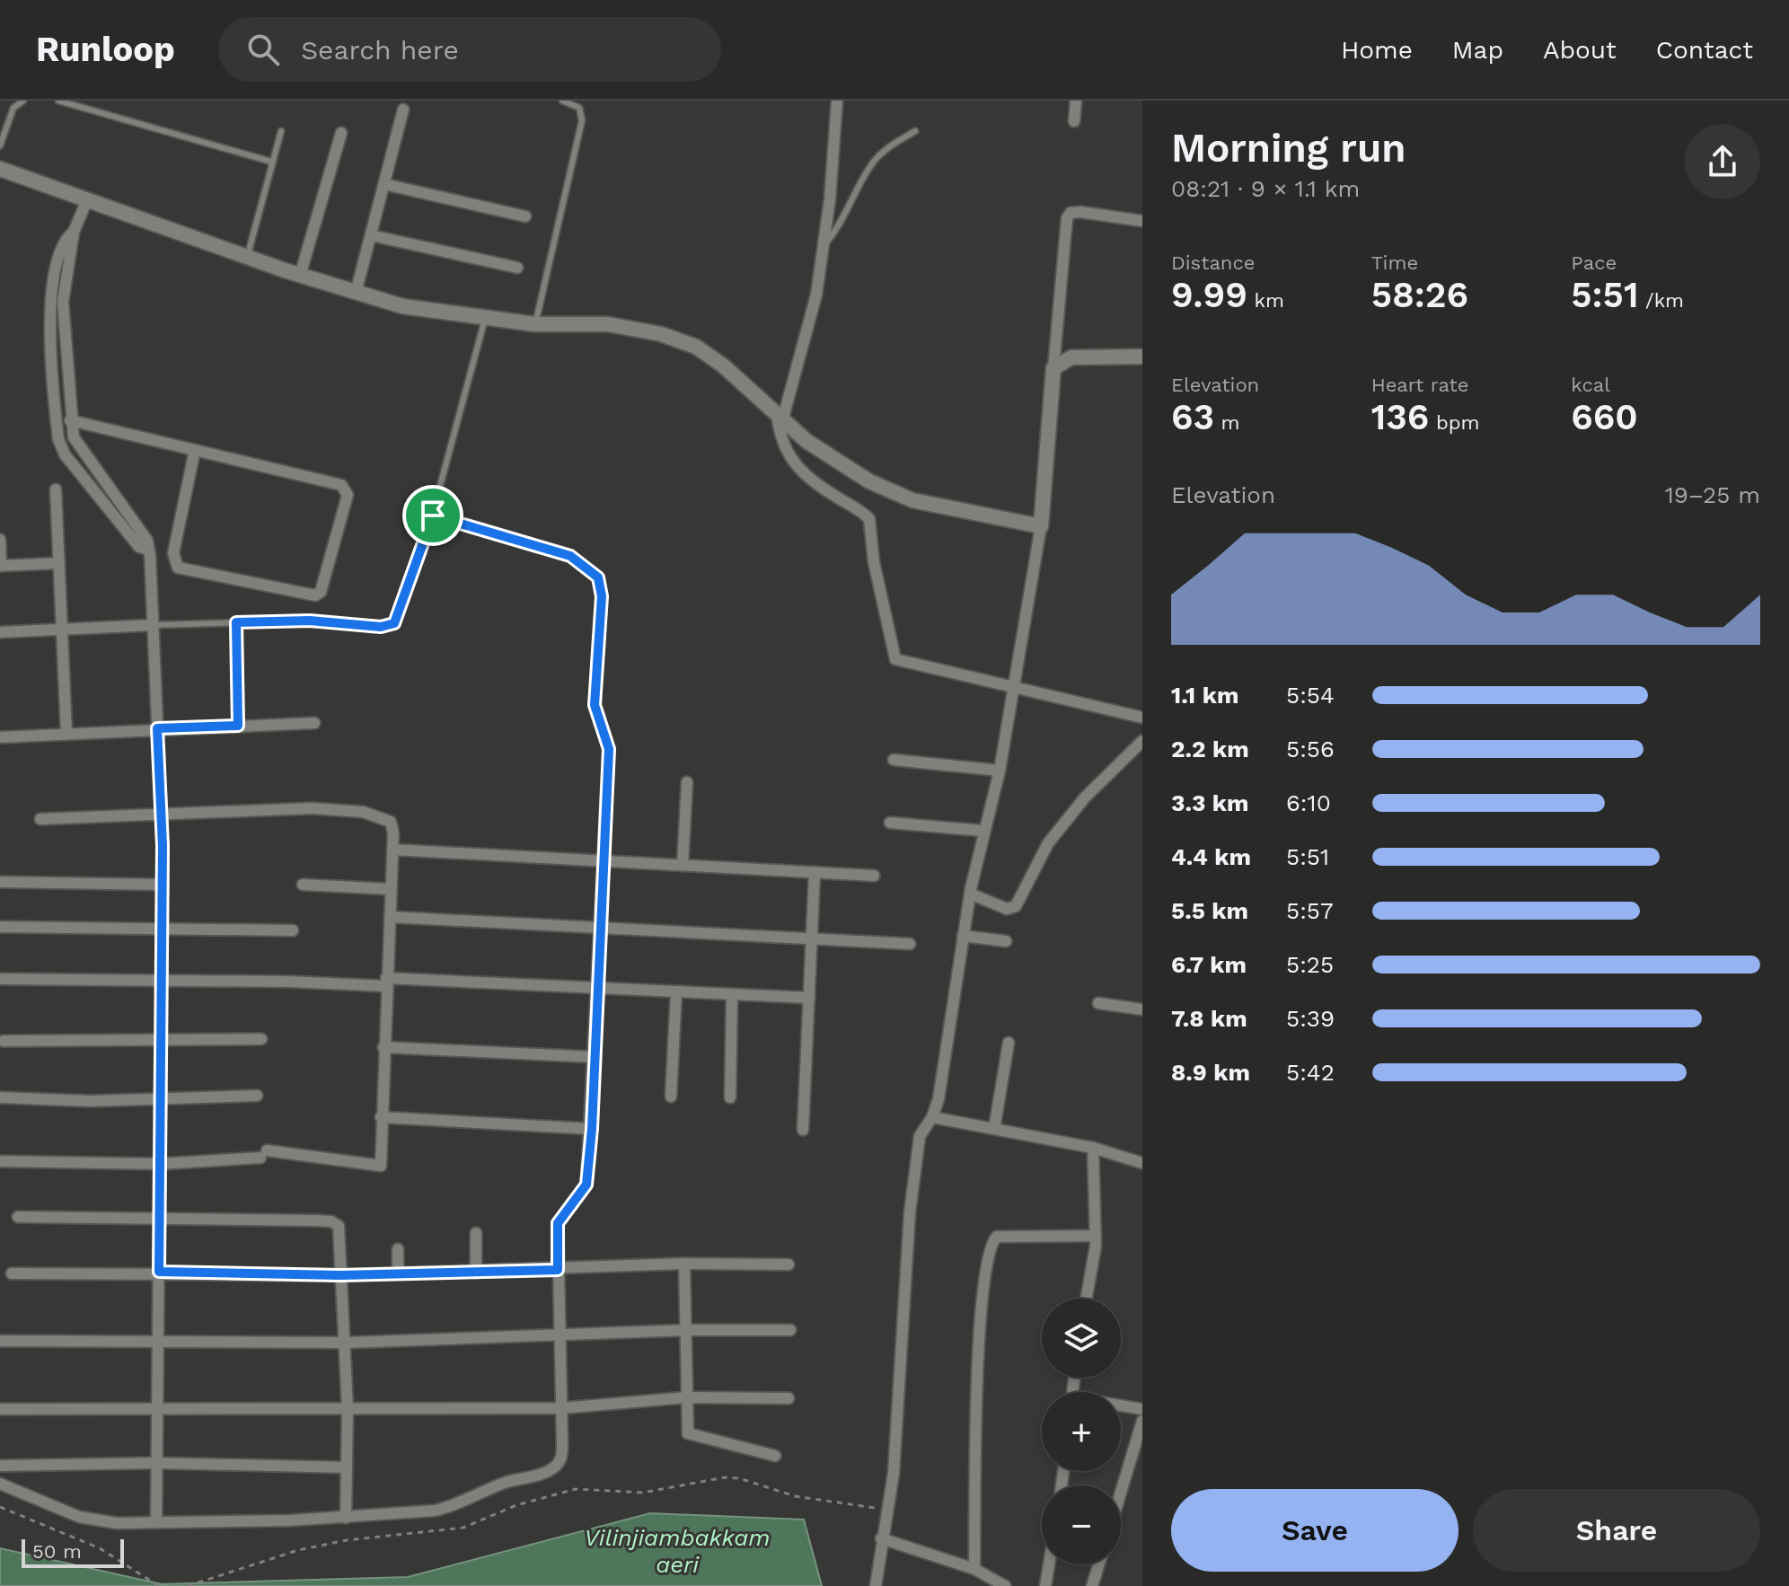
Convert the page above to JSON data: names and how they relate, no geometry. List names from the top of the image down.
{
  "water": ["Vilinjiambakkam aeri"],
  "scale_bar": "50 m",
  "page": {
    "header": "Runloop",
    "search": "Search here",
    "nav": [
      "Home",
      "Map",
      "About",
      "Contact"
    ],
    "heading": ["Morning run", "08:21 · 9 × 1.1 km"],
    "stats": [
      ["Distance", "9.99 km"],
      ["Time", "58:26"],
      ["Pace", "5:51 /km"],
      ["Elevation", "63 m"],
      ["Heart rate", "136 bpm"],
      ["kcal", "660"]
    ],
    "chart": ["Elevation", "19–25 m"],
    "list": [
      {
        "name": "1.1 km",
        "note": "5:54"
      },
      {
        "name": "2.2 km",
        "note": "5:56"
      },
      {
        "name": "3.3 km",
        "note": "6:10"
      },
      {
        "name": "4.4 km",
        "note": "5:51"
      },
      {
        "name": "5.5 km",
        "note": "5:57"
      },
      {
        "name": "6.7 km",
        "note": "5:25"
      },
      {
        "name": "7.8 km",
        "note": "5:39"
      },
      {
        "name": "8.9 km",
        "note": "5:42"
      }
    ],
    "map_buttons": ["+", "−"],
    "buttons": ["Save", "Share"],
    "scale": "50 m"
  }
}
